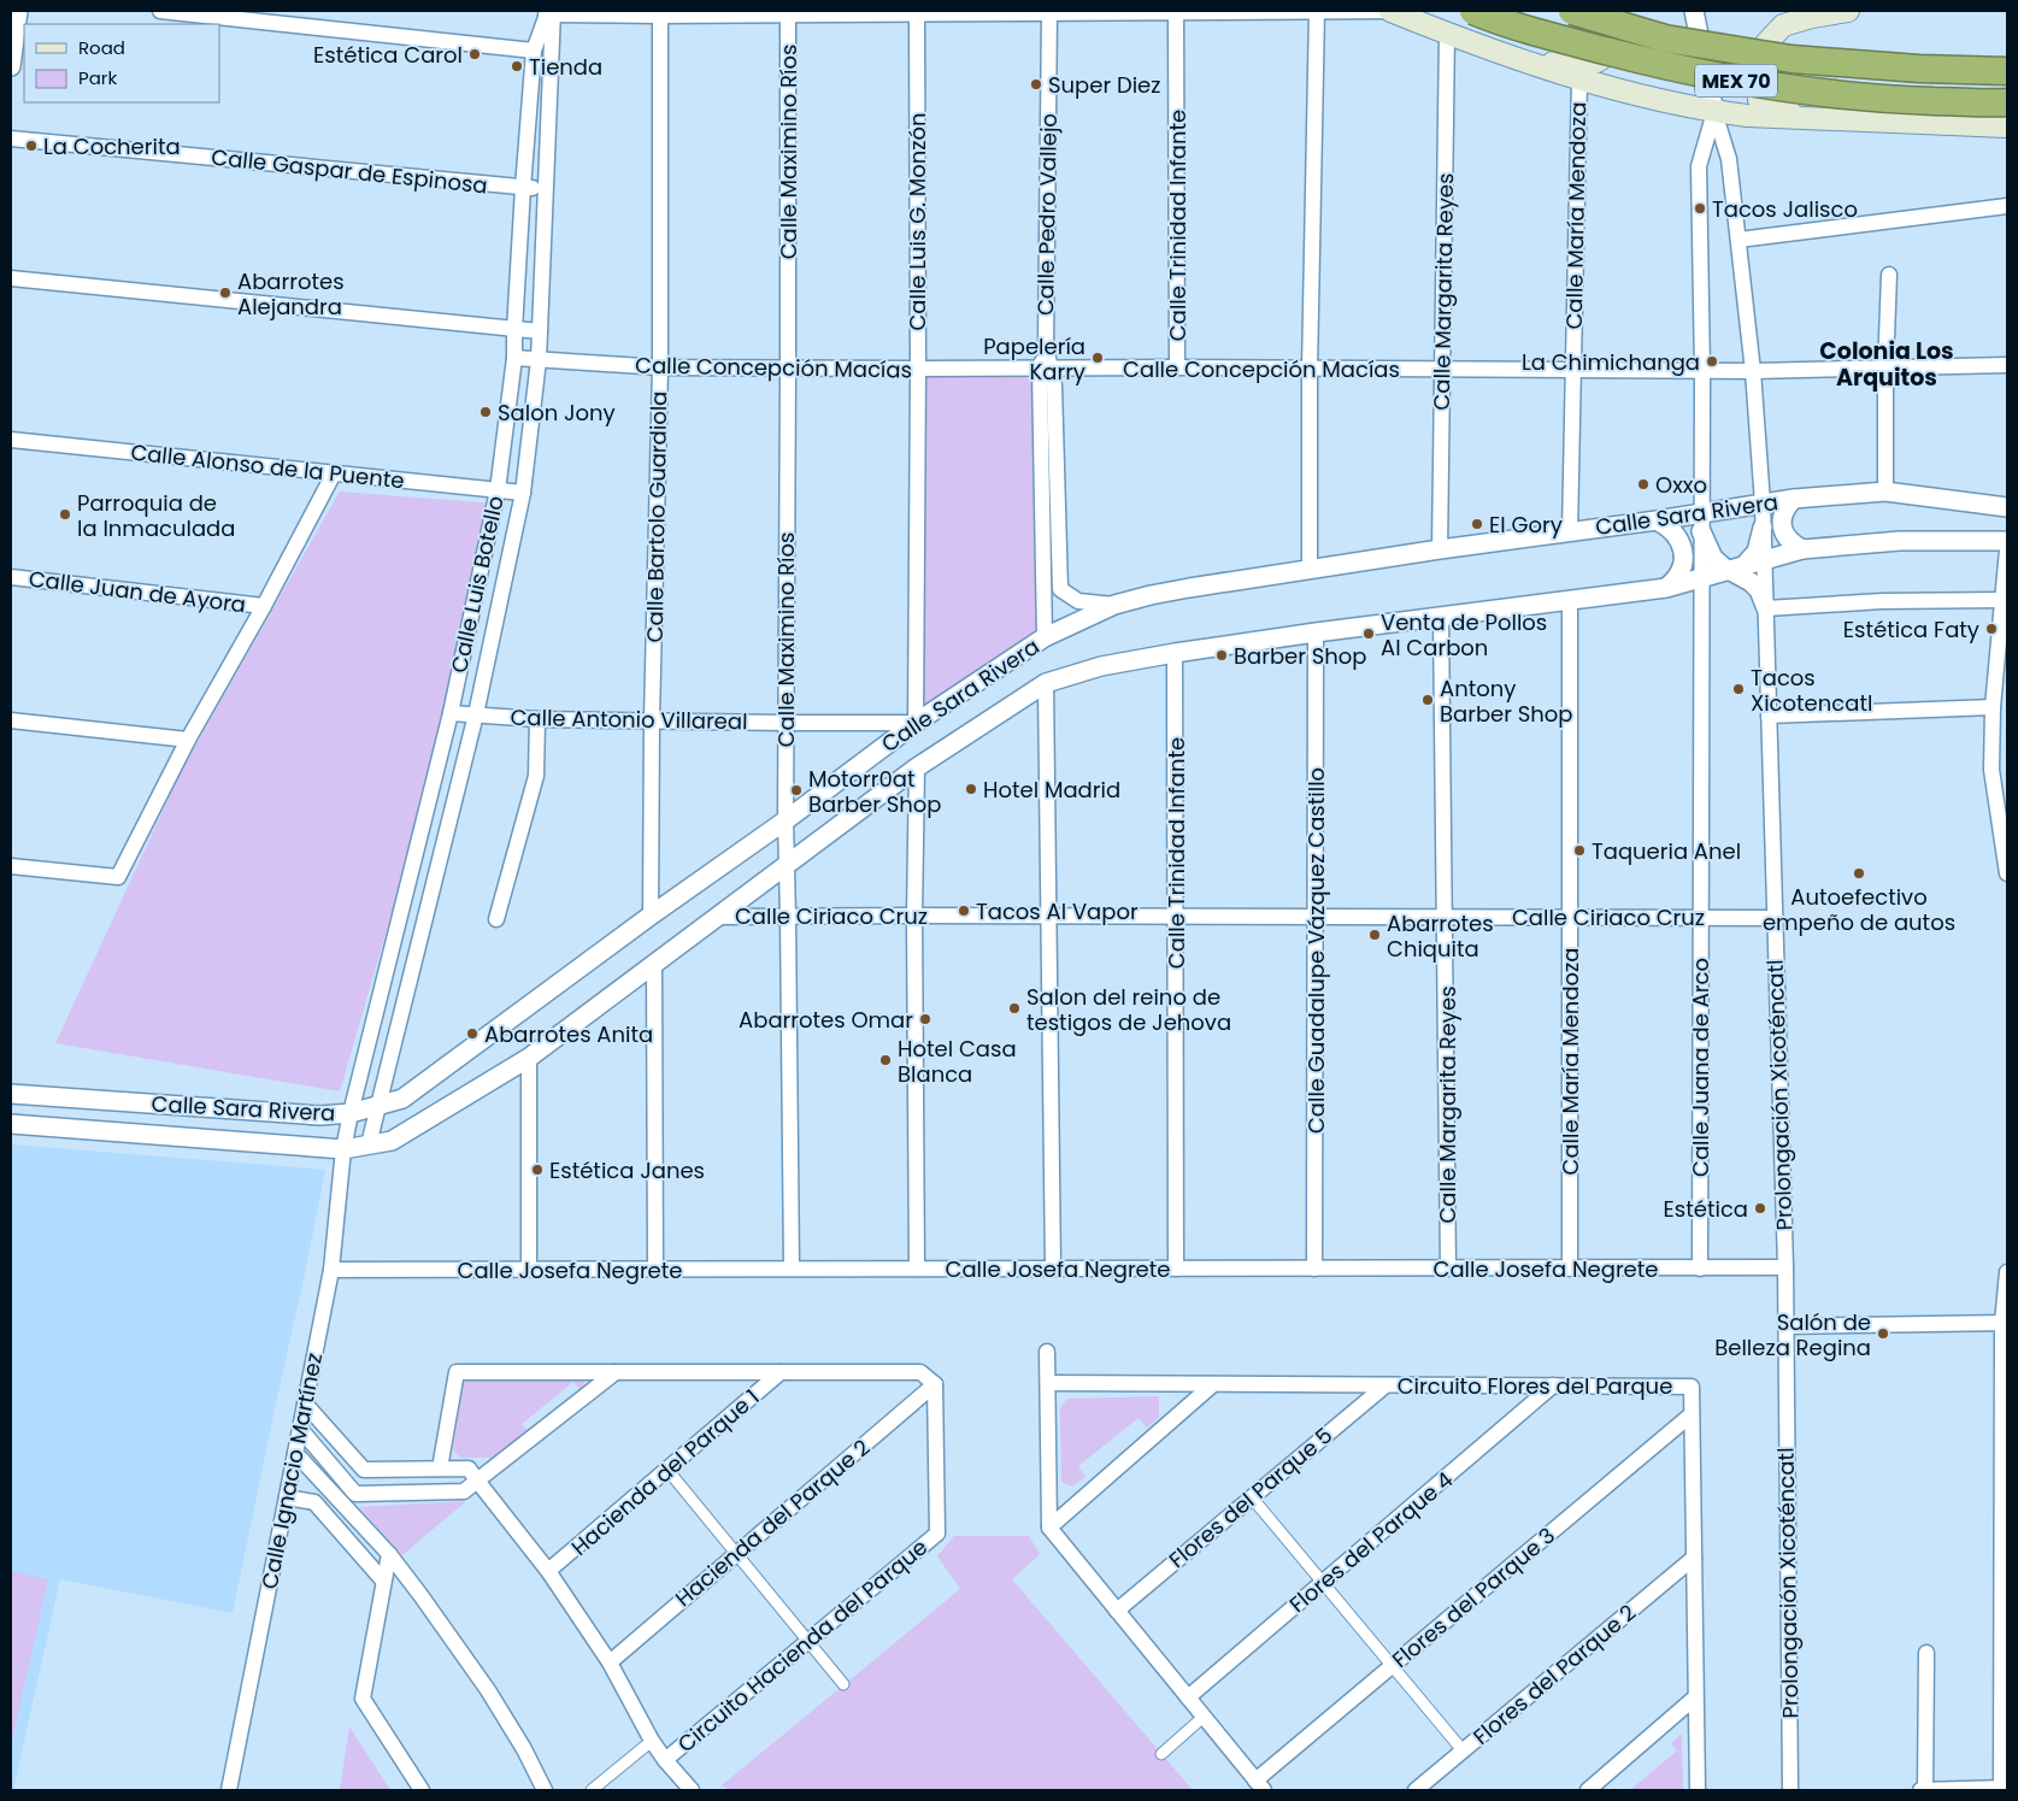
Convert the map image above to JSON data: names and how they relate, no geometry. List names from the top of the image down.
{
  "streets": {
    "highway": ["MEX 70"],
    "street": [
      "Calle Maximino Ríos",
      "Calle Gaspar de Espinosa",
      "Calle Pedro Vallejo",
      "Calle María Mendoza",
      "Calle Luis G. Monzón",
      "Calle Trinidad Infante",
      "Calle Margarita Reyes",
      "Calle Concepción Macías",
      "Calle Alonso de la Puente",
      "Calle Sara Rivera",
      "Calle Bartolo Guardiola",
      "Calle Luis Botello",
      "Calle Juan de Ayora",
      "Calle Antonio Villareal",
      "Calle Ciriaco Cruz",
      "Calle Guadalupe Vázquez Castillo",
      "Calle Juana de Arco",
      "Prolongación Xicoténcatl",
      "Calle Josefa Negrete",
      "Circuito Flores del Parque",
      "Calle Ignacio Martínez",
      "Hacienda del Parque 1",
      "Flores del Parque 5",
      "Hacienda del Parque 2",
      "Flores del Parque 4",
      "Flores del Parque 3",
      "Circuito Hacienda del Parque",
      "Flores del Parque 2"
    ]
  },
  "crossings": [
    ["Calle Maximino Ríos", "Calle Concepción Macías"],
    ["Calle Maximino Ríos", "Calle Sara Rivera"],
    ["Calle Maximino Ríos", "Calle Antonio Villareal"],
    ["Calle Maximino Ríos", "Calle Ciriaco Cruz"],
    ["Calle Maximino Ríos", "Calle Josefa Negrete"],
    ["Calle Gaspar de Espinosa", "Calle Luis Botello"],
    ["Calle Pedro Vallejo", "Calle Concepción Macías"],
    ["Calle Pedro Vallejo", "Calle Sara Rivera"],
    ["Calle María Mendoza", "Calle Concepción Macías"],
    ["Calle María Mendoza", "Calle Sara Rivera"],
    ["Calle María Mendoza", "Calle Ciriaco Cruz"],
    ["Calle María Mendoza", "Calle Josefa Negrete"],
    ["Calle Luis G. Monzón", "Calle Concepción Macías"],
    ["Calle Luis G. Monzón", "Calle Sara Rivera"],
    ["Calle Luis G. Monzón", "Calle Antonio Villareal"],
    ["Calle Trinidad Infante", "Calle Concepción Macías"],
    ["Calle Trinidad Infante", "Calle Sara Rivera"],
    ["Calle Trinidad Infante", "Calle Ciriaco Cruz"],
    ["Calle Trinidad Infante", "Calle Josefa Negrete"],
    ["Calle Margarita Reyes", "Calle Concepción Macías"],
    ["Calle Margarita Reyes", "Calle Sara Rivera"],
    ["Calle Margarita Reyes", "Calle Ciriaco Cruz"],
    ["Calle Margarita Reyes", "Calle Josefa Negrete"],
    ["Calle Concepción Macías", "Calle Bartolo Guardiola"],
    ["Calle Concepción Macías", "Calle Luis Botello"],
    ["Calle Concepción Macías", "Prolongación Xicoténcatl"],
    ["Calle Alonso de la Puente", "Calle Luis Botello"],
    ["Calle Sara Rivera", "Calle Bartolo Guardiola"],
    ["Calle Sara Rivera", "Calle Luis Botello"],
    ["Calle Sara Rivera", "Calle Antonio Villareal"],
    ["Calle Sara Rivera", "Calle Ciriaco Cruz"],
    ["Calle Sara Rivera", "Calle Guadalupe Vázquez Castillo"],
    ["Calle Sara Rivera", "Calle Juana de Arco"],
    ["Calle Sara Rivera", "Prolongación Xicoténcatl"],
    ["Calle Sara Rivera", "Calle Ignacio Martínez"],
    ["Calle Bartolo Guardiola", "Calle Antonio Villareal"],
    ["Calle Luis Botello", "Calle Antonio Villareal"],
    ["Calle Luis Botello", "Calle Ignacio Martínez"],
    ["Calle Ciriaco Cruz", "Calle Guadalupe Vázquez Castillo"],
    ["Calle Ciriaco Cruz", "Calle Juana de Arco"],
    ["Calle Ciriaco Cruz", "Prolongación Xicoténcatl"],
    ["Calle Guadalupe Vázquez Castillo", "Calle Josefa Negrete"],
    ["Calle Juana de Arco", "Calle Josefa Negrete"],
    ["Prolongación Xicoténcatl", "Calle Josefa Negrete"],
    ["Calle Josefa Negrete", "Calle Ignacio Martínez"],
    ["Circuito Flores del Parque", "Flores del Parque 5"],
    ["Circuito Flores del Parque", "Flores del Parque 4"],
    ["Circuito Flores del Parque", "Flores del Parque 3"],
    ["Circuito Flores del Parque", "Flores del Parque 2"],
    ["Calle Ignacio Martínez", "Circuito Hacienda del Parque"],
    ["Hacienda del Parque 1", "Circuito Hacienda del Parque"],
    ["Hacienda del Parque 2", "Circuito Hacienda del Parque"]
  ],
  "districts": ["Colonia Los Arquitos"],
  "places": [
    "Estética Carol",
    "Tienda",
    "Super Diez",
    "La Cocherita",
    "Tacos Jalisco",
    "Abarrotes Alejandra",
    "Papelería Karry",
    "La Chimichanga",
    "Salon Jony",
    "Oxxo",
    "Parroquia de la Inmaculada",
    "El Gory",
    "Estética Faty",
    "Venta de Pollos Al Carbon",
    "Barber Shop",
    "Tacos Xicotencatl",
    "Antony Barber Shop",
    "Hotel Madrid",
    "Motorr0at Barber Shop",
    "Taqueria Anel",
    "Autoefectivo empeño de autos",
    "Tacos Al Vapor",
    "Abarrotes Chiquita",
    "Salon del reino de testigos de Jehova",
    "Abarrotes Omar",
    "Abarrotes Anita",
    "Hotel Casa Blanca",
    "Estética Janes",
    "Estética",
    "Salón de Belleza Regina"
  ],
  "legend": ["Road", "Park"]
}
